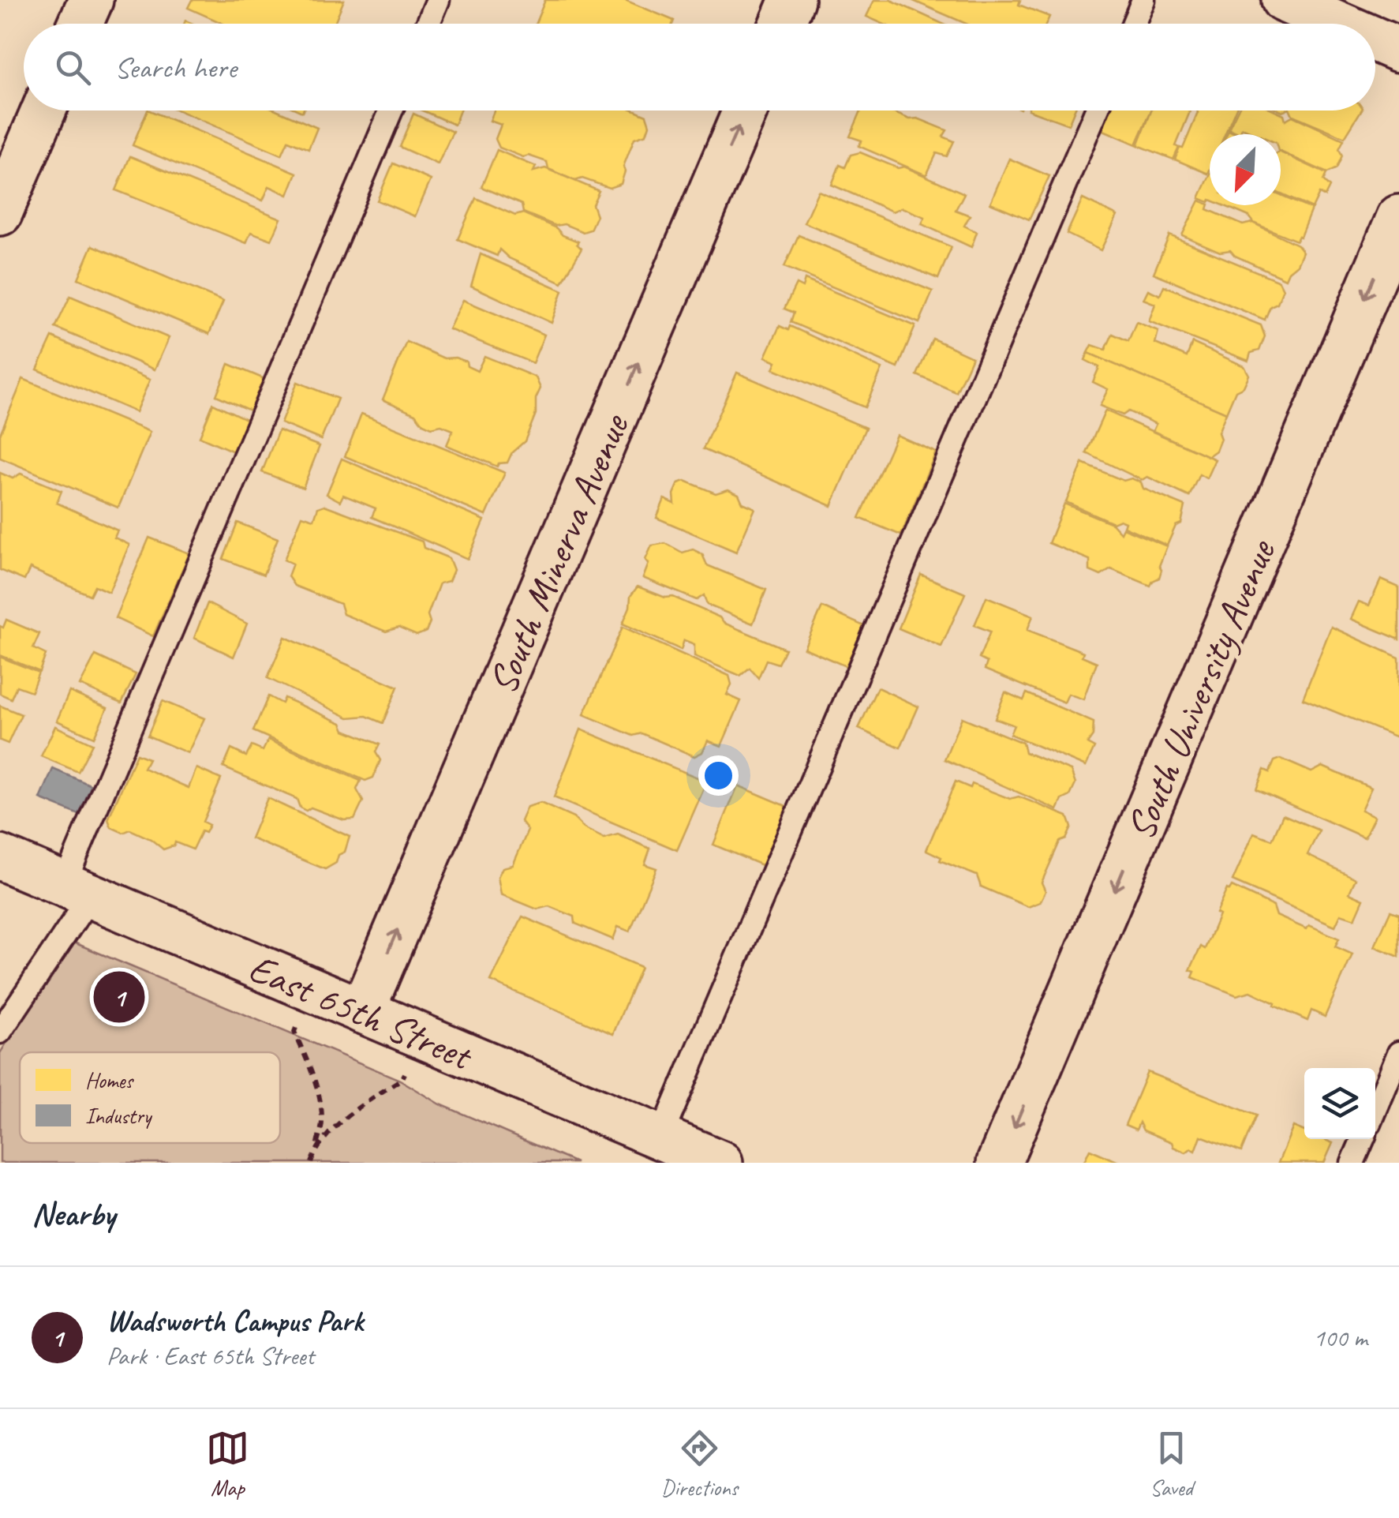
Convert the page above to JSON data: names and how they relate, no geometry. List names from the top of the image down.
{
  "streets": {
    "street": ["South Minerva Avenue", "South University Avenue", "East 65th Street"]
  },
  "crossings": [
    ["South Minerva Avenue", "East 65th Street"]
  ],
  "one_way": ["South Minerva Avenue", "South University Avenue"],
  "legend": ["Homes", "Industry"],
  "north": "bottom left",
  "page": {
    "search": "Search here",
    "pins": "1",
    "heading": "Nearby",
    "list": [
      {
        "mark": "1",
        "name": "Wadsworth Campus Park",
        "note": "Park · East 65th Street",
        "value": "100 m"
      }
    ],
    "nav": ["Map", "Directions", "Saved"]
  }
}
